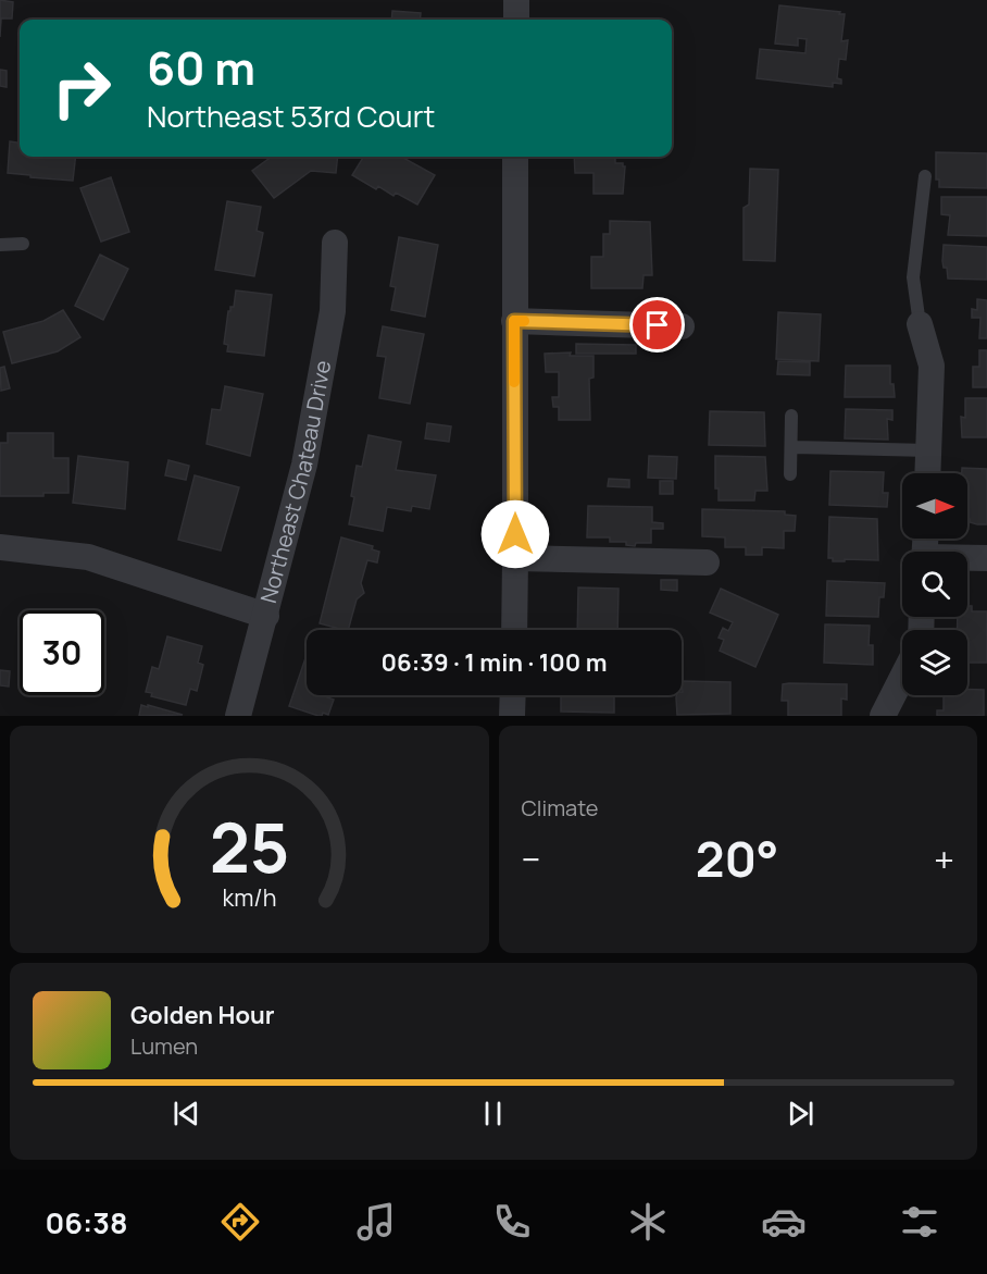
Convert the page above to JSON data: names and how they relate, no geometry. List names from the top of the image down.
{
  "streets": {
    "street": ["Northeast Chateau Drive"]
  },
  "north": "right",
  "page": {
    "turn": ["60 m", "Northeast 53rd Court"],
    "limit": "30",
    "trip": "06:39 · 1 min · 100 m",
    "tile": "Climate",
    "heat": ["−", "20°", "+"],
    "song": ["Golden Hour", "Lumen"],
    "tabs": "06:38",
    "gauge": ["25", "km/h"]
  }
}
